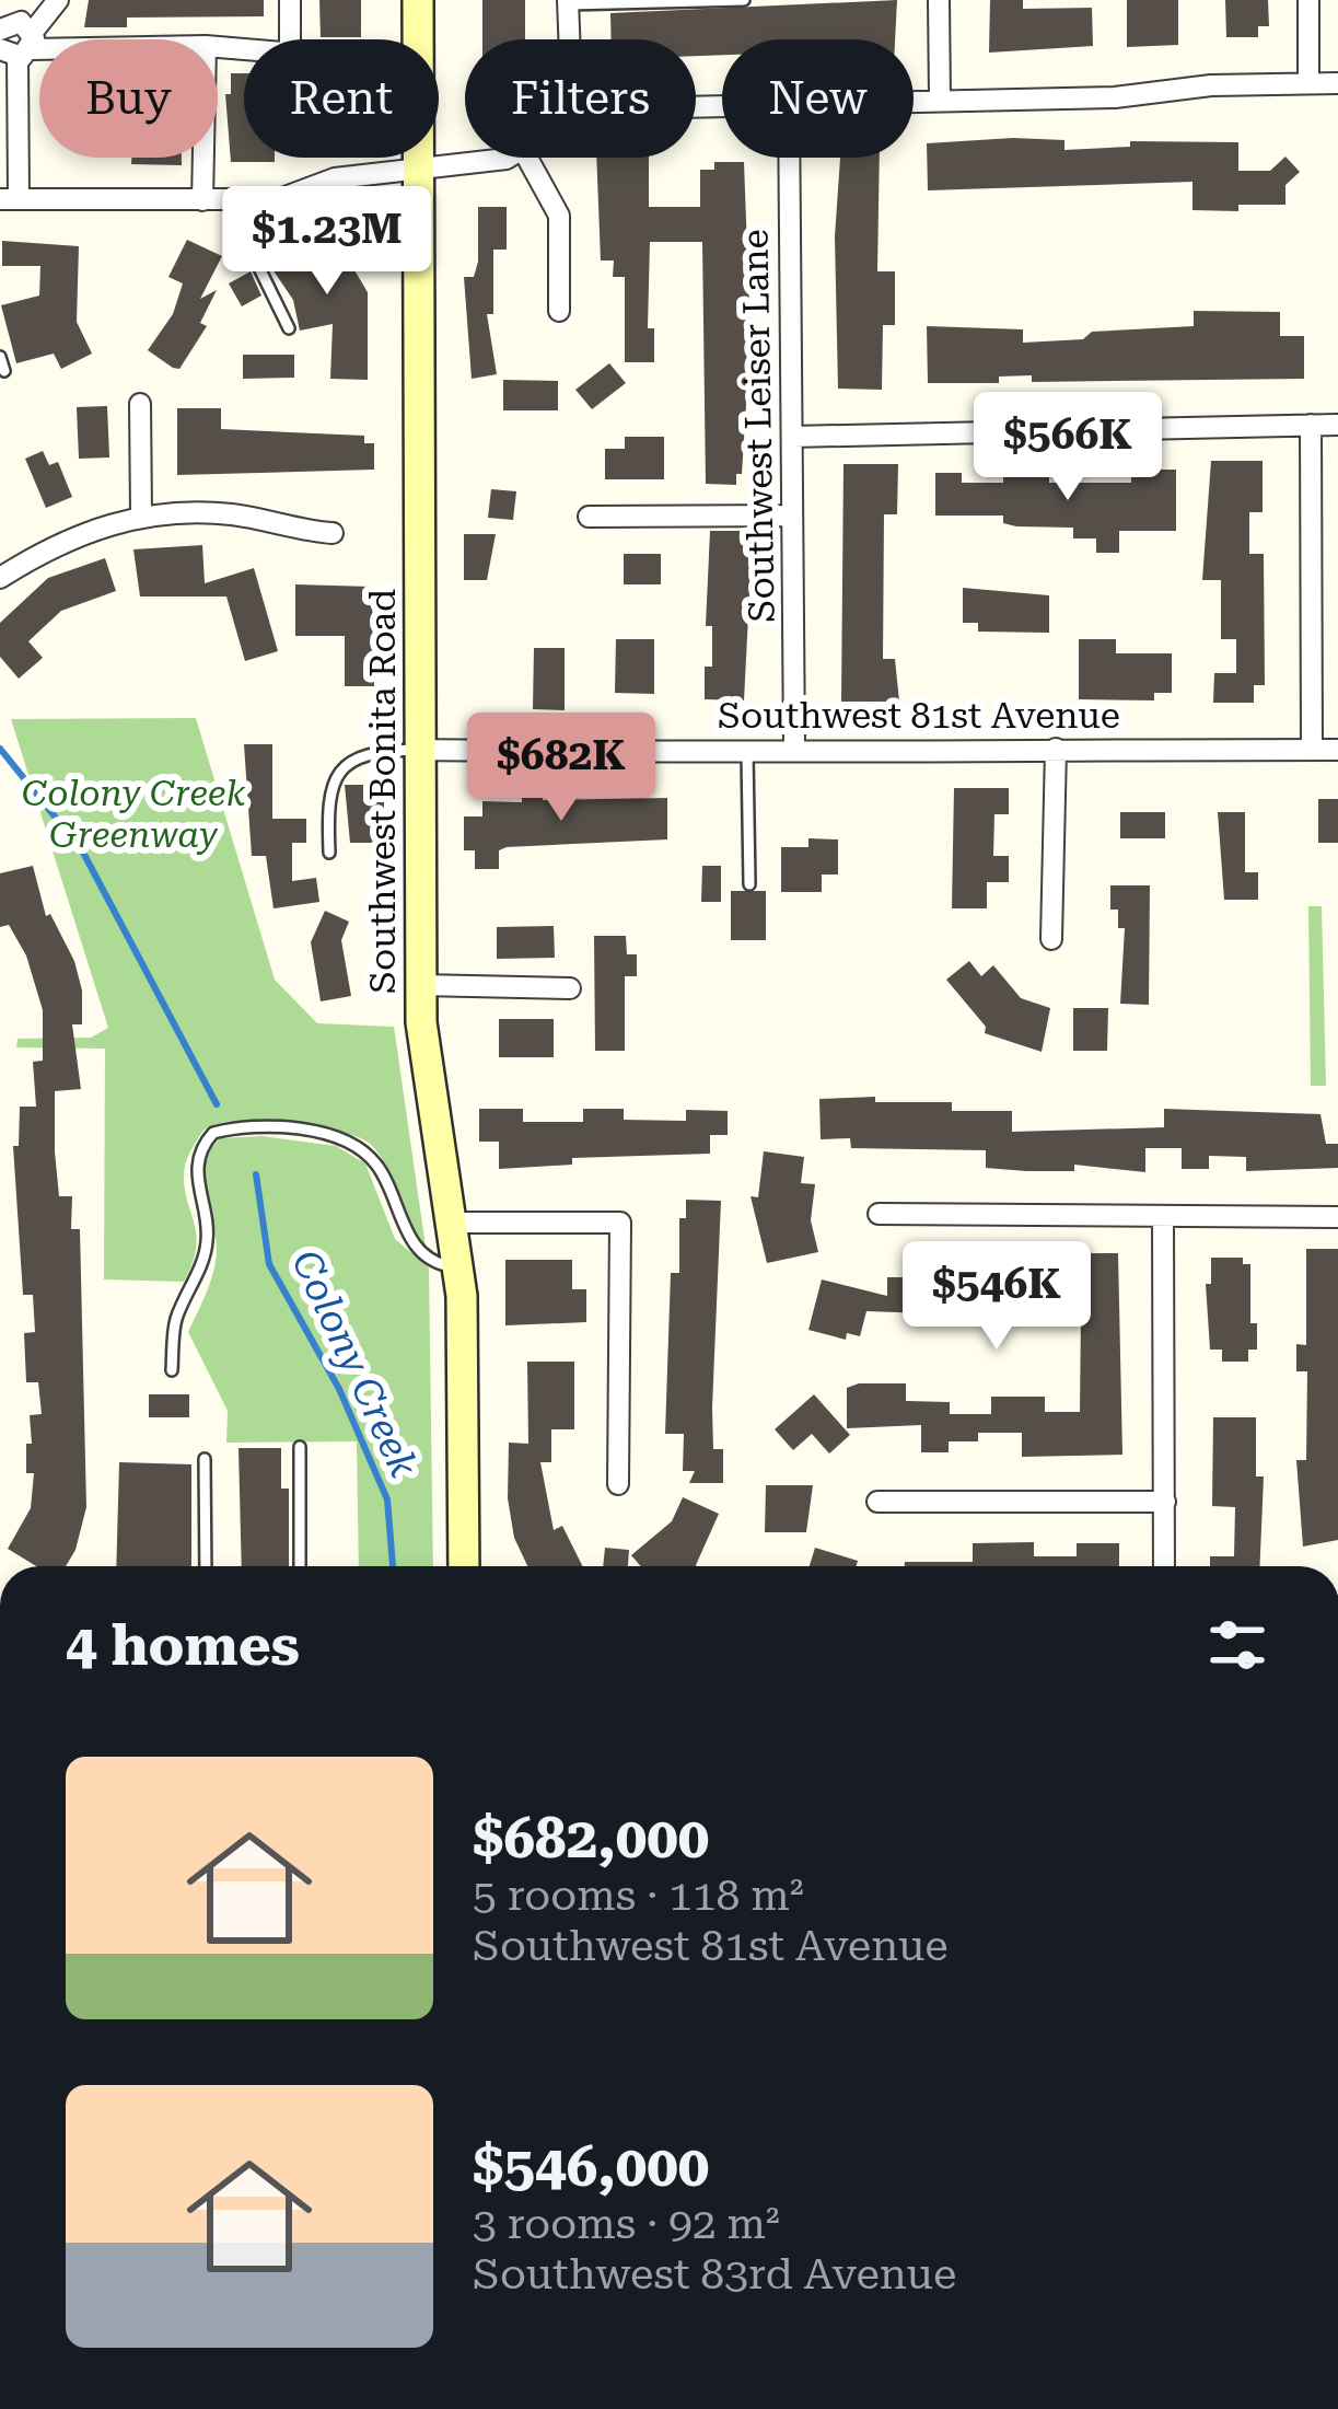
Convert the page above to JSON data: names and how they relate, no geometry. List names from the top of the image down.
{
  "streets": {
    "main road": ["Southwest Bonita Road"],
    "street": ["Southwest Leiser Lane", "Southwest 81st Avenue"]
  },
  "crossings": [
    ["Southwest Leiser Lane", "Southwest 81st Avenue"],
    ["Southwest 81st Avenue", "Southwest Bonita Road"]
  ],
  "water": ["Colony Creek"],
  "parks": ["Colony Creek Greenway"],
  "page": {
    "chip": [
      "Buy",
      "Rent",
      "Filters",
      "New"
    ],
    "price": [
      "$1.23M",
      "$566K",
      "$682K",
      "$546K"
    ],
    "heading": "4 homes",
    "list": [
      {
        "name": "$682,000",
        "note": "5 rooms · 118 m² · Southwest 81st Avenue"
      },
      {
        "name": "$546,000",
        "note": "3 rooms · 92 m² · Southwest 83rd Avenue"
      }
    ]
  }
}
